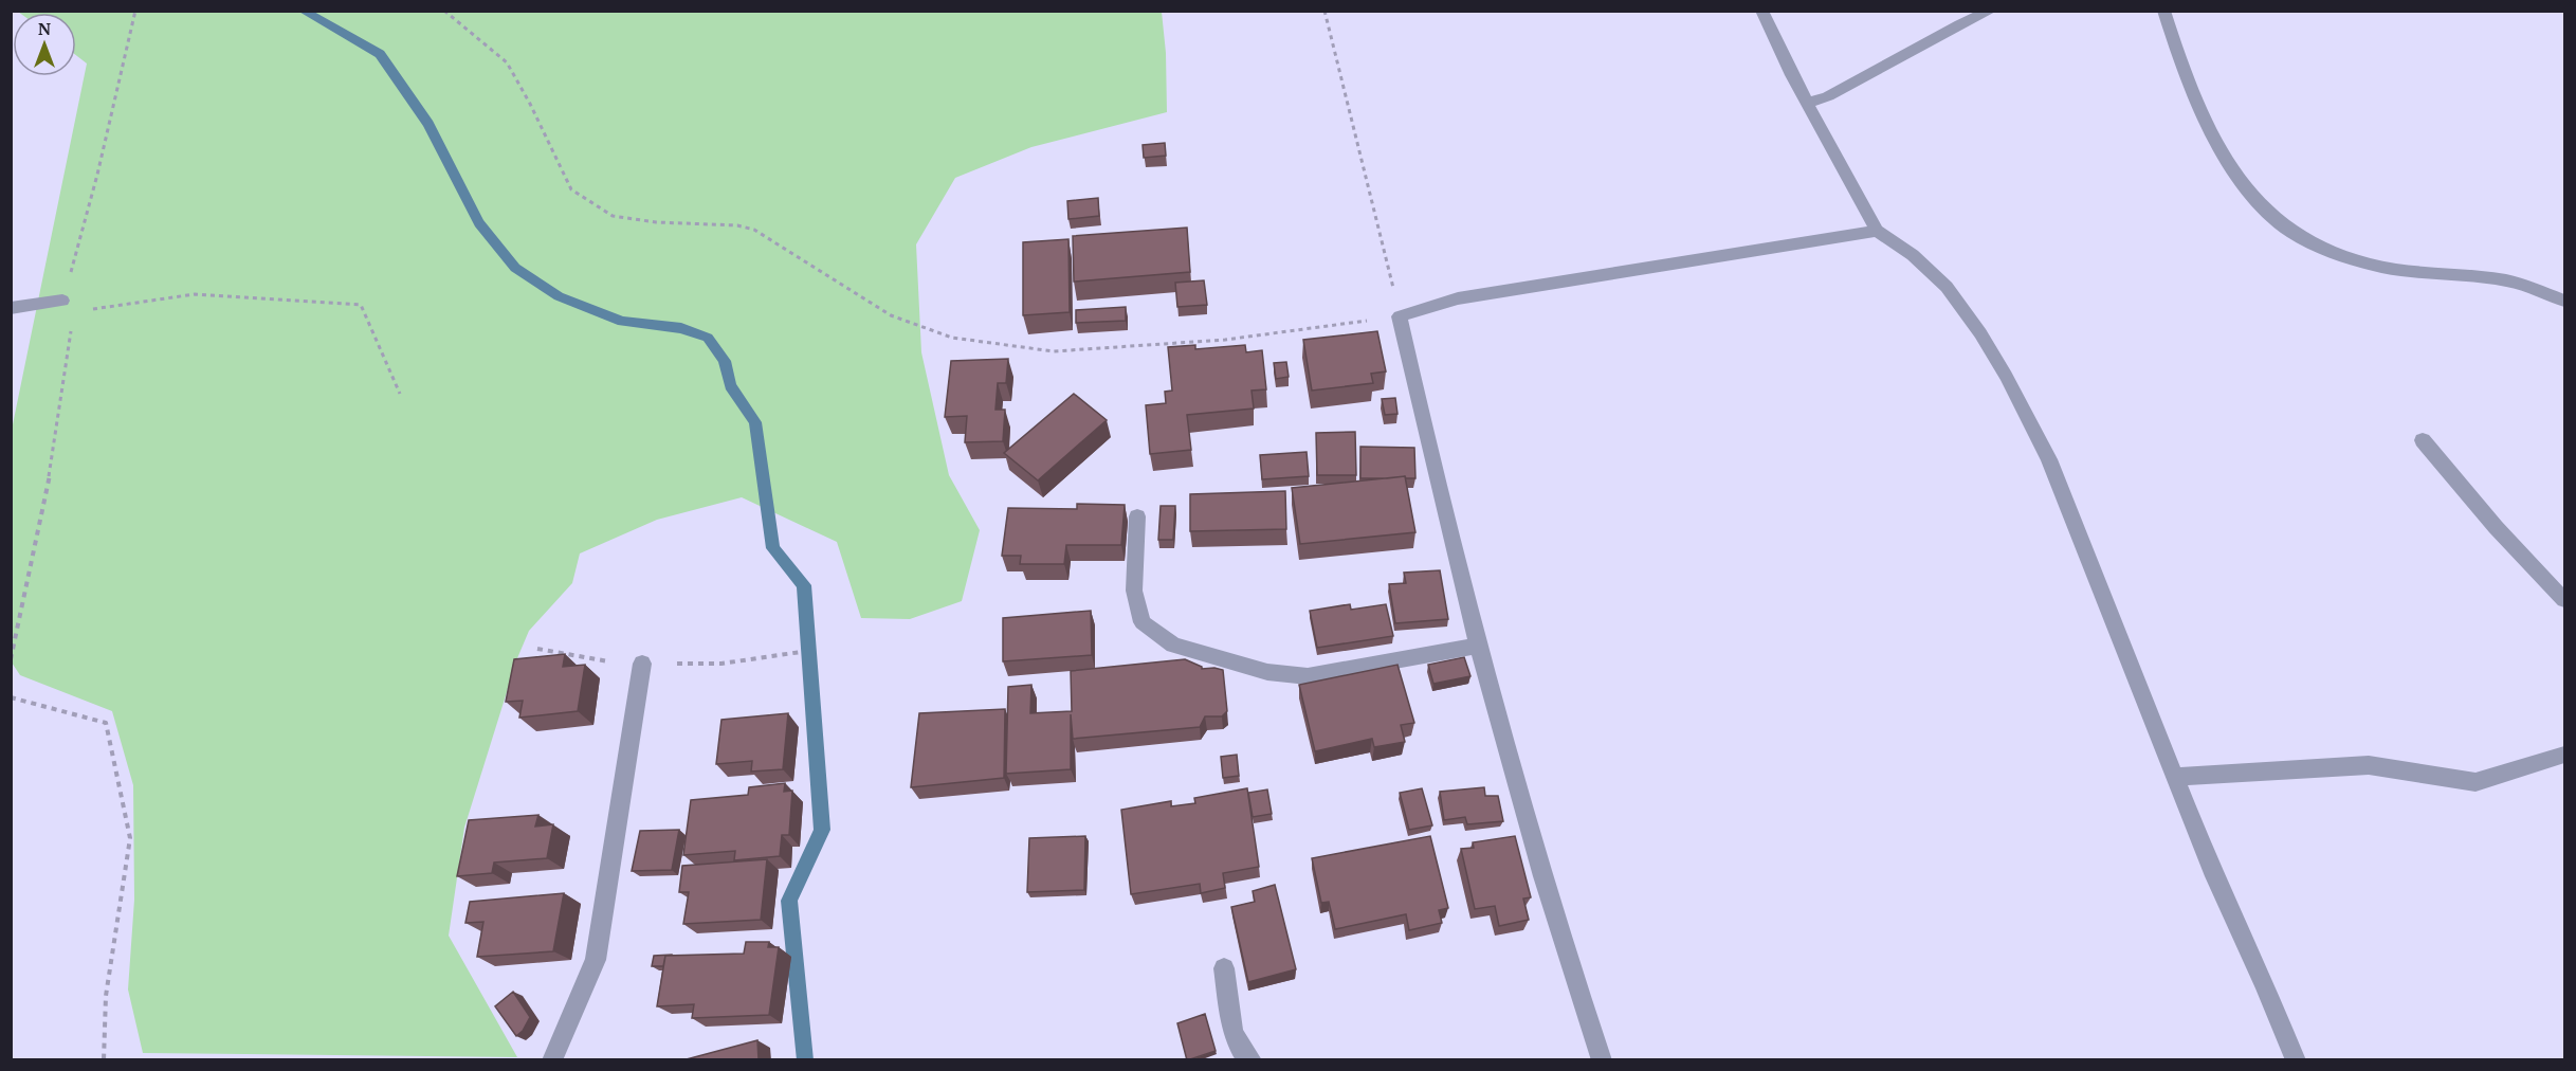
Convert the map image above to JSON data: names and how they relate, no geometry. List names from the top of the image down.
{
  "north": "top"
}
